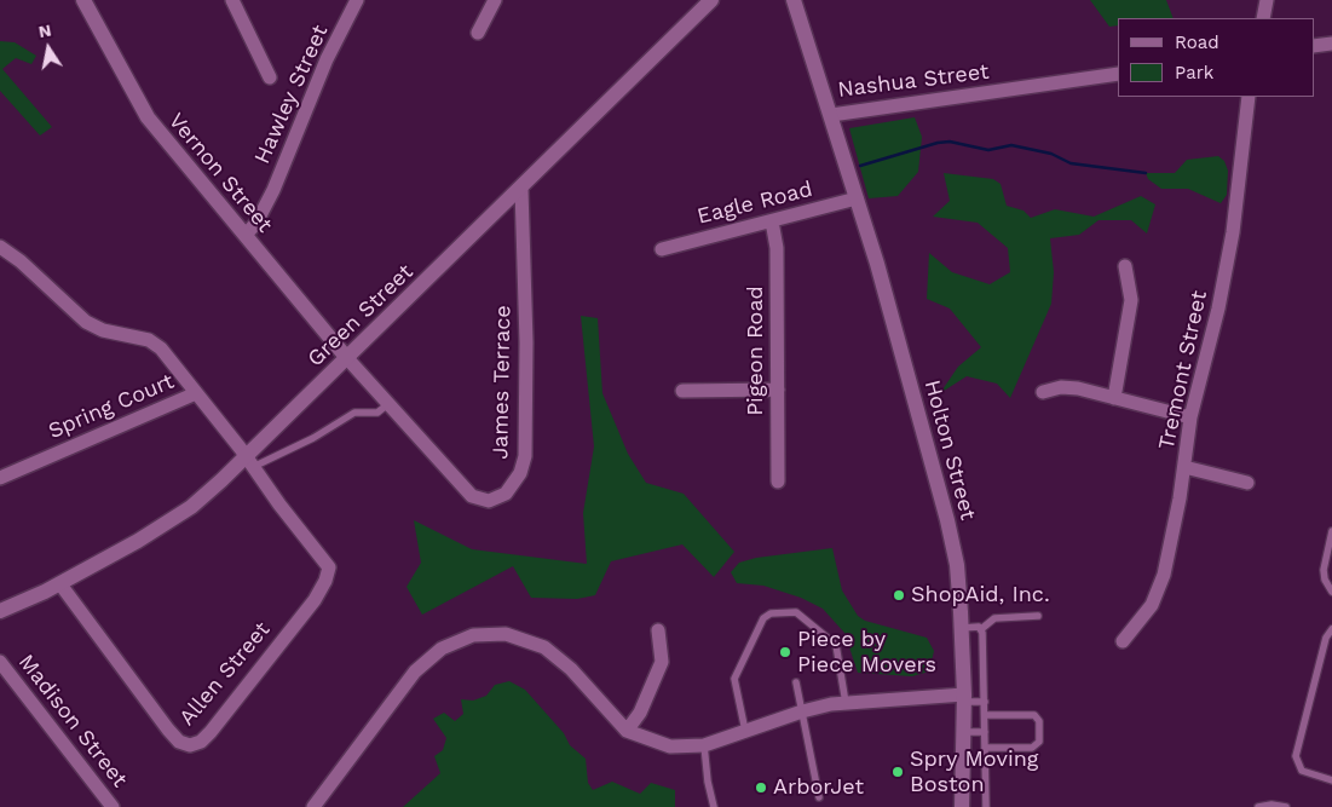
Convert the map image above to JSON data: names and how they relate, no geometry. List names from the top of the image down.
{
  "streets": {
    "street": [
      "Nashua Street",
      "Hawley Street",
      "Vernon Street",
      "Eagle Road",
      "Green Street",
      "Pigeon Road",
      "Tremont Street",
      "James Terrace",
      "Spring Court",
      "Holton Street",
      "Allen Street",
      "Madison Street"
    ]
  },
  "crossings": [
    ["Nashua Street", "Holton Street"],
    ["Hawley Street", "Vernon Street"],
    ["Vernon Street", "Green Street"],
    ["Vernon Street", "James Terrace"],
    ["Eagle Road", "Pigeon Road"],
    ["Eagle Road", "Holton Street"],
    ["Green Street", "James Terrace"],
    ["Green Street", "Spring Court"],
    ["Green Street", "Allen Street"],
    ["Spring Court", "Allen Street"]
  ],
  "places": [
    "ShopAid, Inc.",
    "Piece by Piece Movers",
    "Spry Moving Boston",
    "ArborJet"
  ],
  "legend": ["Road", "Park"],
  "north": "top"
}
